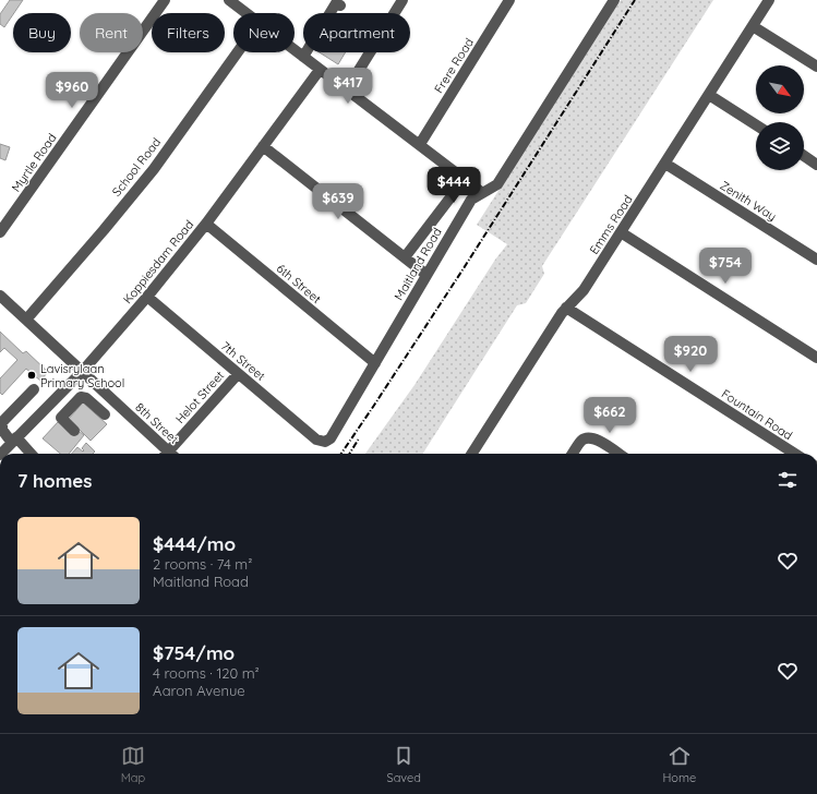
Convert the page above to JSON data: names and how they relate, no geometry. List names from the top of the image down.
{
  "streets": {
    "street": [
      "Frere Road",
      "Myrtle Road",
      "School Road",
      "Zenith Way",
      "Emms Road",
      "Koppiesdam Road",
      "Maitland Road",
      "6th Street",
      "7th Street",
      "Helot Street",
      "Fountain Road",
      "8th Street"
    ]
  },
  "crossings": [
    ["School Road", "8th Street"],
    ["Zenith Way", "Emms Road"],
    ["Emms Road", "Fountain Road"],
    ["Koppiesdam Road", "6th Street"],
    ["Koppiesdam Road", "7th Street"],
    ["Koppiesdam Road", "8th Street"],
    ["Maitland Road", "6th Street"],
    ["Maitland Road", "7th Street"],
    ["7th Street", "Helot Street"]
  ],
  "places": ["Lavisrylaan Primary School"],
  "north": "bottom right",
  "page": {
    "chip": [
      "Buy",
      "Rent",
      "Filters",
      "New",
      "Apartment"
    ],
    "price": [
      "$417",
      "$960",
      "$444",
      "$639",
      "$754",
      "$920",
      "$662"
    ],
    "heading": "7 homes",
    "list": [
      {
        "name": "$444/mo",
        "note": "2 rooms · 74 m² · Maitland Road"
      },
      {
        "name": "$754/mo",
        "note": "4 rooms · 120 m² · Aaron Avenue"
      }
    ],
    "tabs": ["Map", "Saved", "Home"]
  }
}
